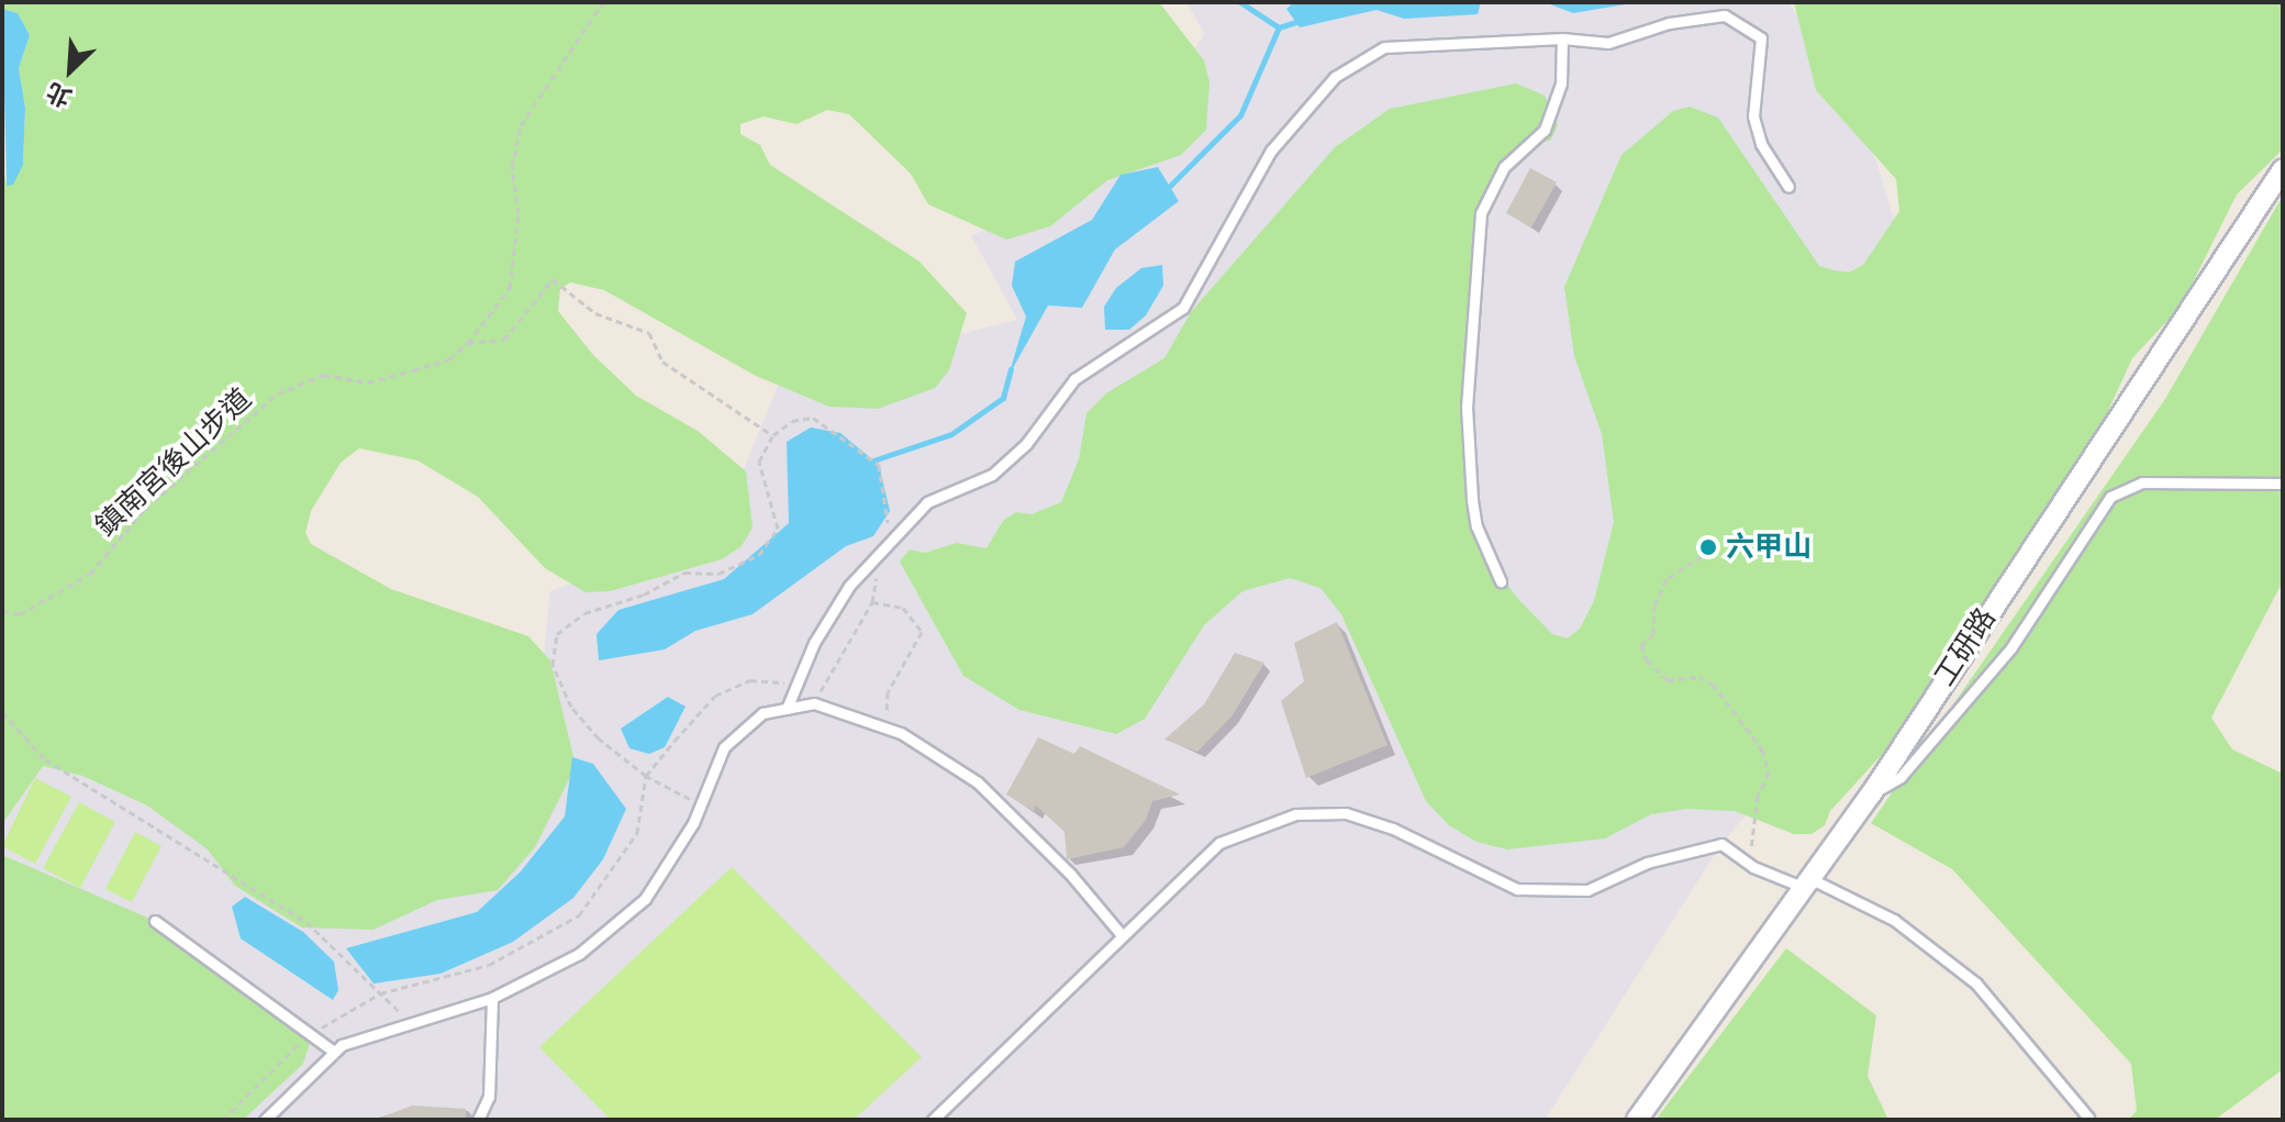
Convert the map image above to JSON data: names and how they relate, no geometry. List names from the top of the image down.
{
  "streets": {
    "street": ["工研路"],
    "path": ["鎮南宮後山步道"]
  },
  "places": ["六甲山"],
  "north": "bottom left"
}
